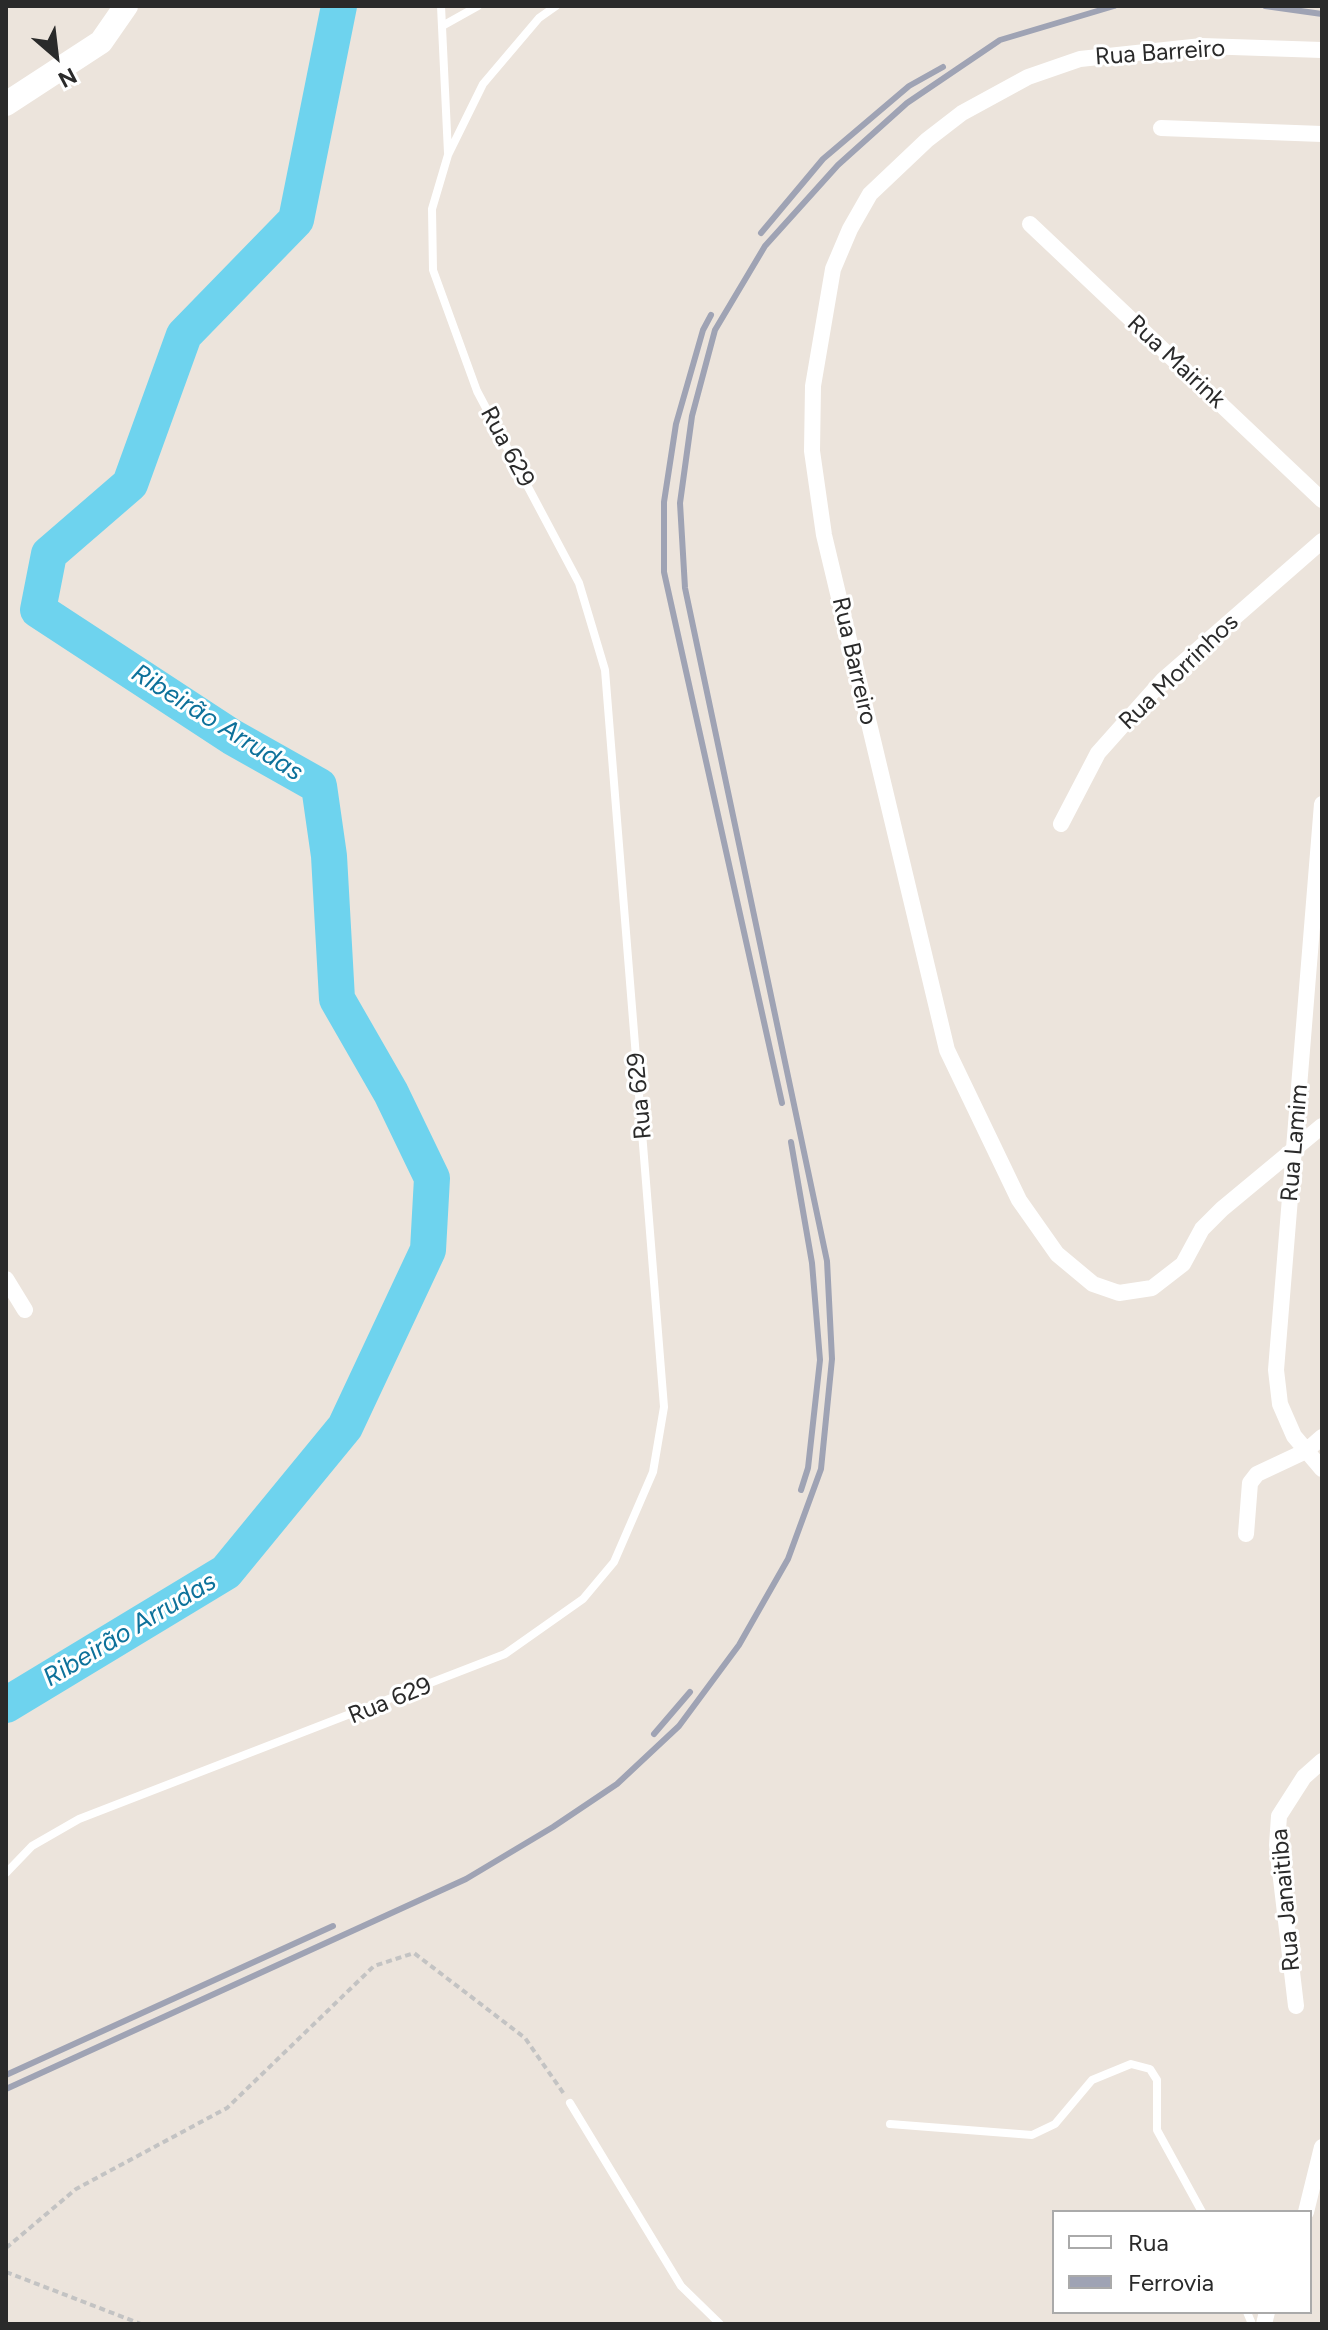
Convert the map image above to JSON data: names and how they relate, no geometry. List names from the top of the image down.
{
  "streets": {
    "street": [
      "Rua Barreiro",
      "Rua Mairink",
      "Rua Morrinhos",
      "Rua Lamim",
      "Rua Janaitiba"
    ],
    "lane": ["Rua 629"]
  },
  "crossings": [
    ["Rua Barreiro", "Rua Lamim"]
  ],
  "water": ["Ribeirão Arrudas"],
  "legend": ["Rua", "Ferrovia"],
  "north": "bottom right"
}
